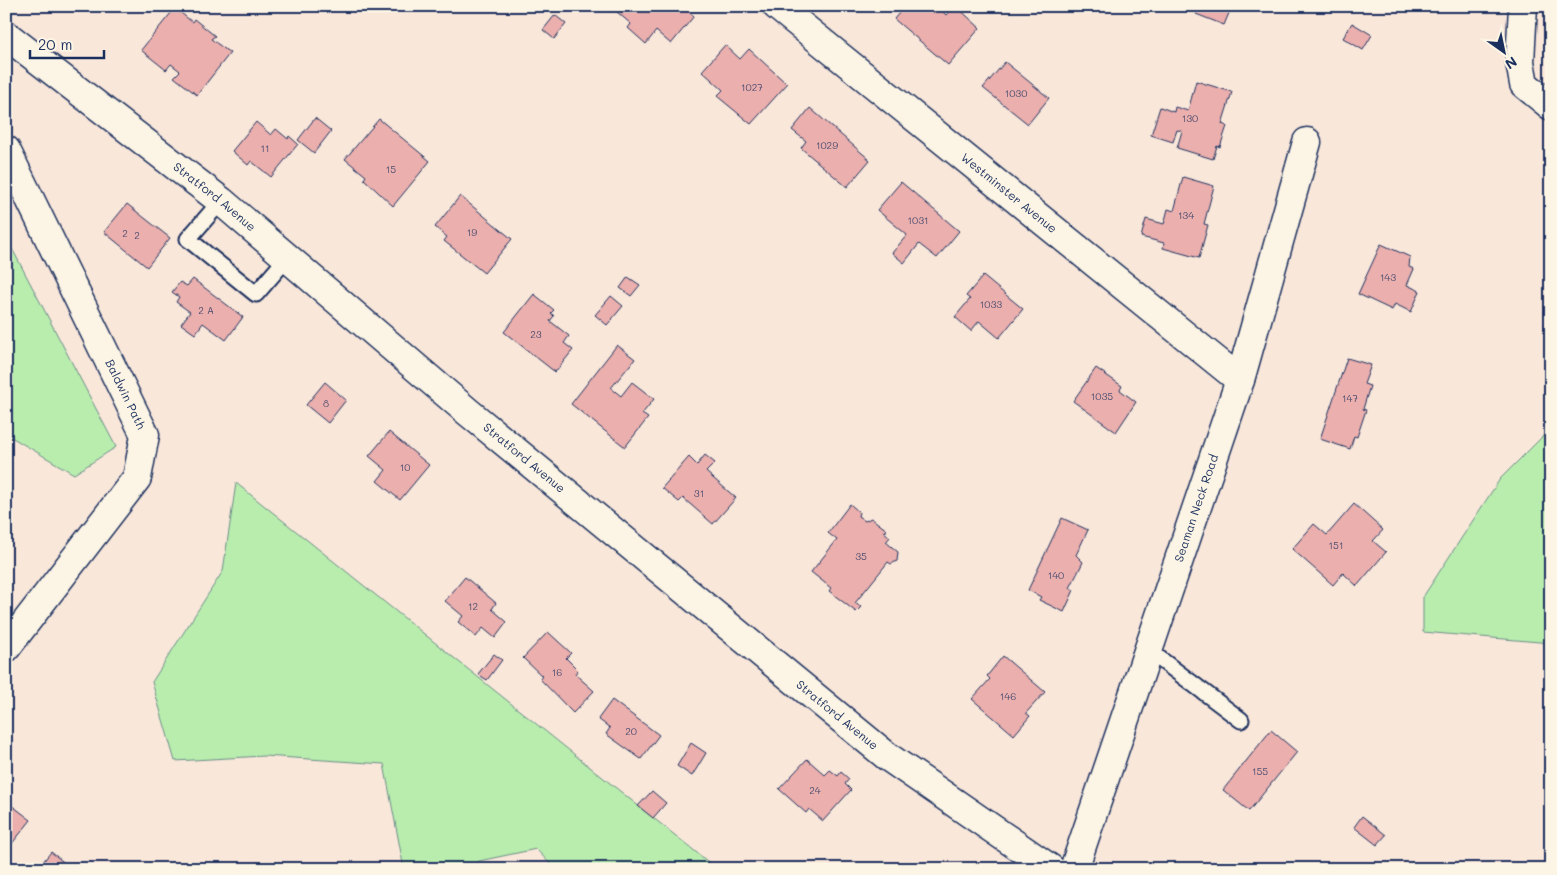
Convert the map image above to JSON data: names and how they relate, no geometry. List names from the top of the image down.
{
  "streets": {
    "street": [
      "Westminster Avenue",
      "Stratford Avenue",
      "Baldwin Path",
      "Seaman Neck Road"
    ]
  },
  "crossings": [
    ["Westminster Avenue", "Seaman Neck Road"]
  ],
  "house_numbers": [
    "1027",
    "1030",
    "130",
    "1029",
    "11",
    "15",
    "134",
    "1031",
    "19",
    "2",
    "2",
    "143",
    "1033",
    "2 A",
    "23",
    "1035",
    "147",
    "8",
    "10",
    "31",
    "151",
    "35",
    "140",
    "12",
    "16",
    "146",
    "20",
    "155",
    "24"
  ],
  "scale_bar": "20 m",
  "north": "bottom right"
}
